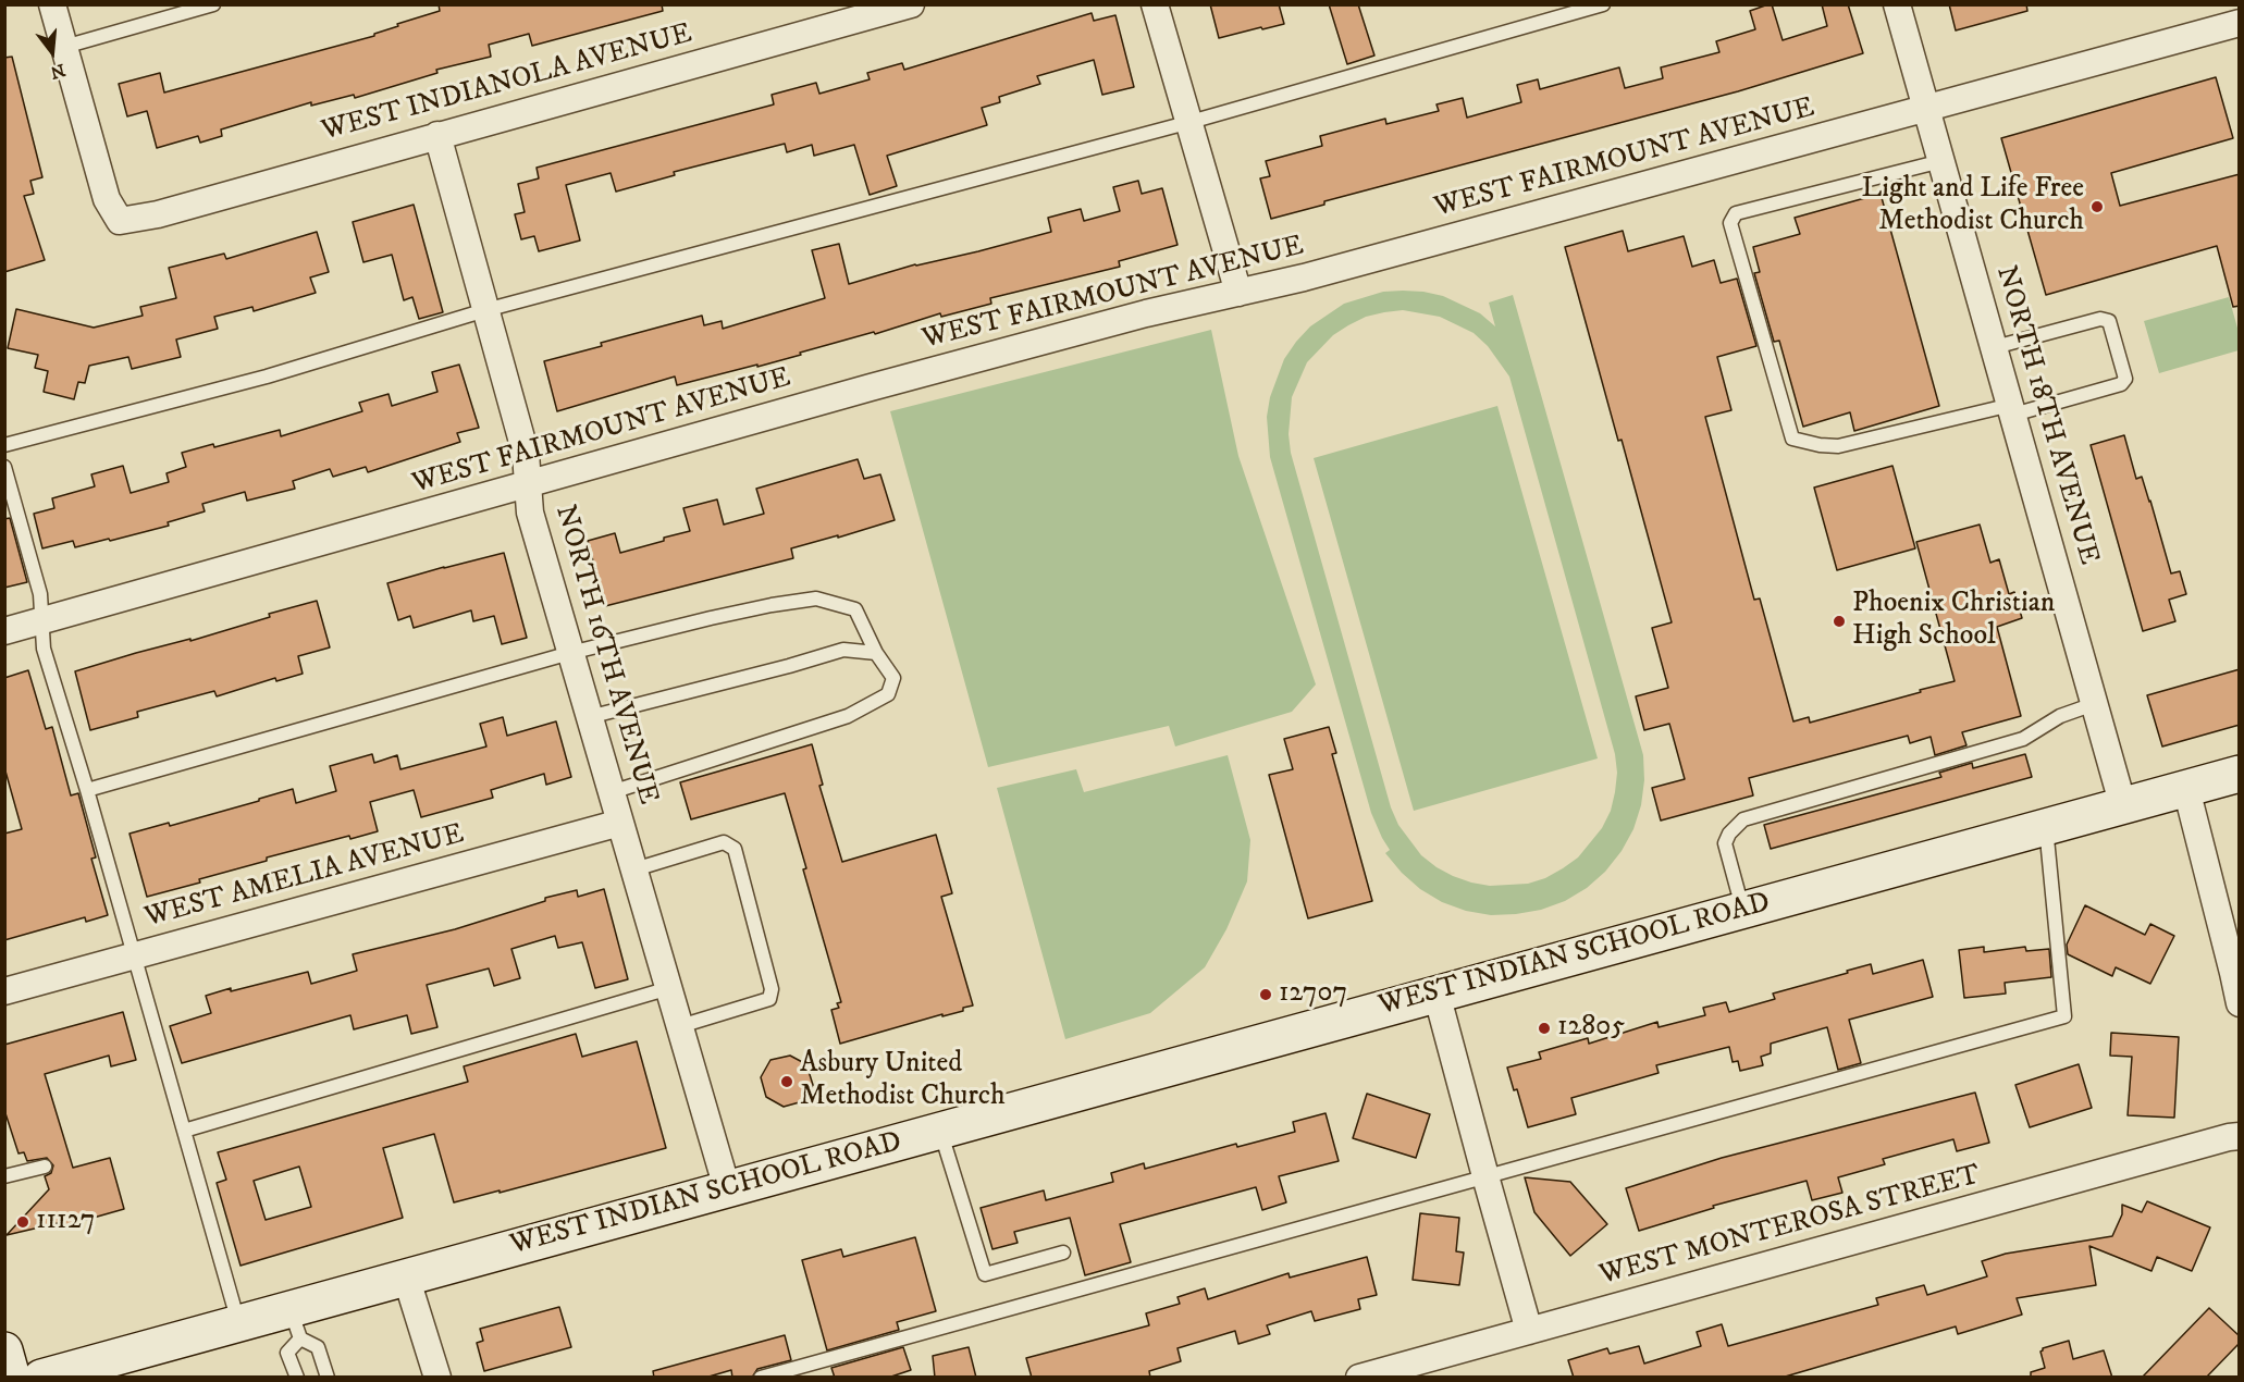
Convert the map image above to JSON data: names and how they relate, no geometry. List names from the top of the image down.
{
  "streets": {
    "main road": ["WEST INDIAN SCHOOL ROAD"],
    "street": [
      "WEST INDIANOLA AVENUE",
      "WEST FAIRMOUNT AVENUE",
      "NORTH 18TH AVENUE",
      "NORTH 16TH AVENUE",
      "WEST AMELIA AVENUE",
      "WEST MONTEROSA STREET"
    ]
  },
  "crossings": [
    ["WEST INDIANOLA AVENUE", "NORTH 16TH AVENUE"],
    ["WEST FAIRMOUNT AVENUE", "NORTH 18TH AVENUE"],
    ["WEST FAIRMOUNT AVENUE", "NORTH 16TH AVENUE"],
    ["NORTH 18TH AVENUE", "WEST INDIAN SCHOOL ROAD"],
    ["NORTH 16TH AVENUE", "WEST AMELIA AVENUE"],
    ["NORTH 16TH AVENUE", "WEST INDIAN SCHOOL ROAD"]
  ],
  "places": [
    "Light and Life Free Methodist Church",
    "Phoenix Christian High School",
    "12707",
    "12805",
    "Asbury United Methodist Church",
    "11127"
  ],
  "north": "bottom"
}
